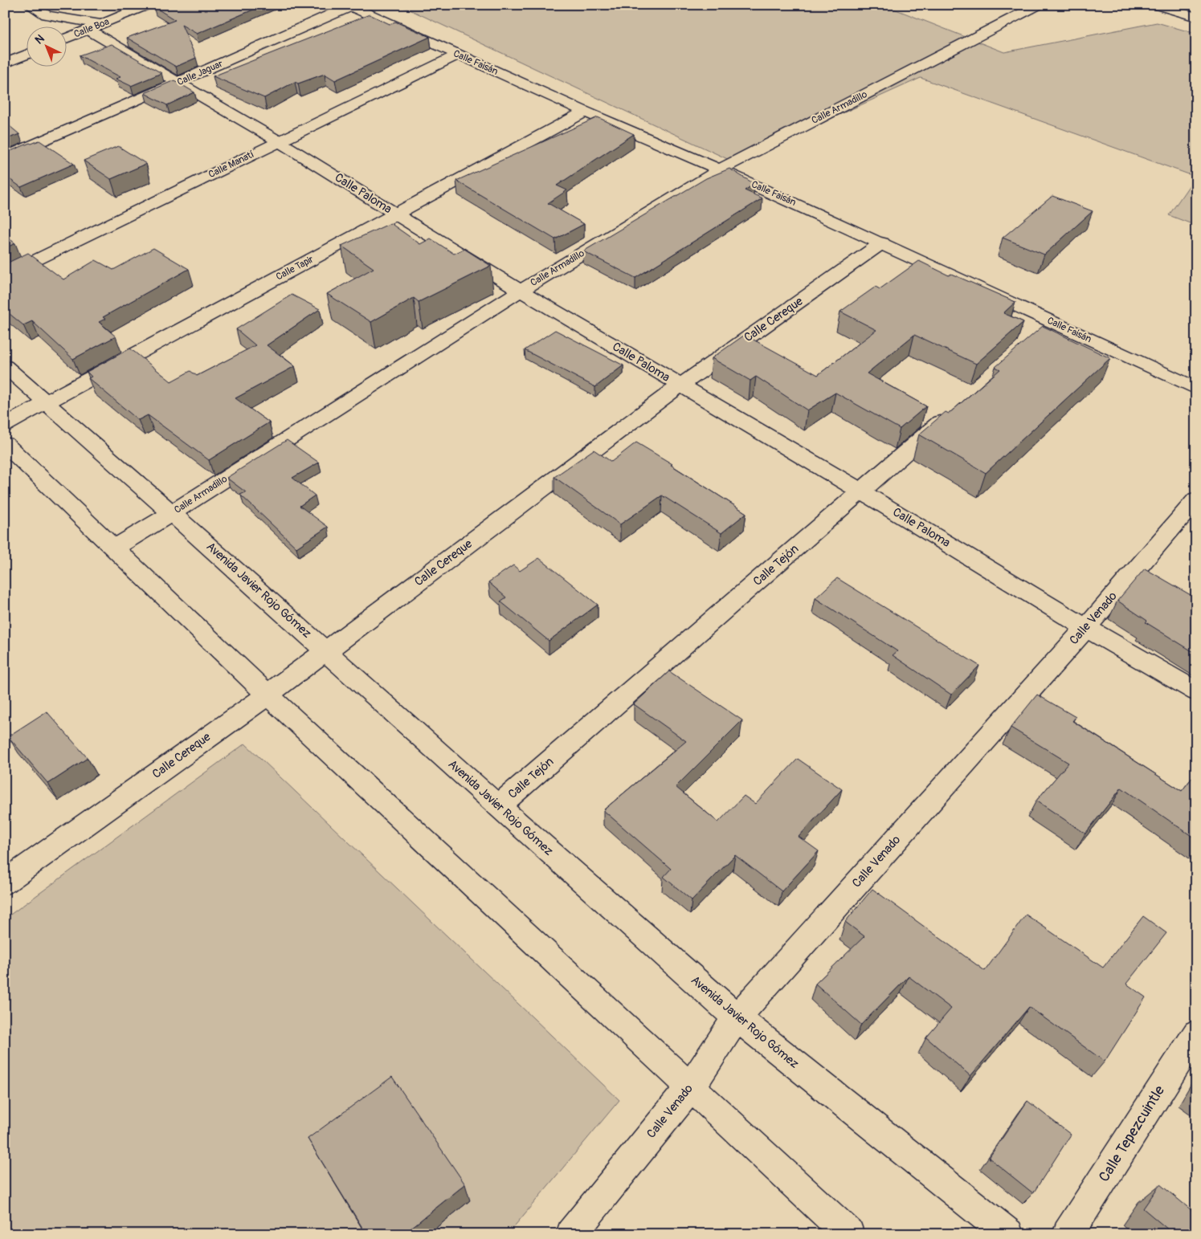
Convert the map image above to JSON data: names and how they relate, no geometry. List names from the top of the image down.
{
  "streets": {
    "street": [
      "Calle Boa",
      "Calle Faisán",
      "Calle Jaguar",
      "Calle Armadillo",
      "Calle Manatí",
      "Calle Paloma",
      "Calle Tapir",
      "Calle Cereque",
      "Calle Tejón",
      "Avenida Javier Rojo Gómez",
      "Calle Venado",
      "Calle Tepezcuintle"
    ]
  },
  "crossings": [
    ["Calle Boa", "Calle Paloma"],
    ["Calle Faisán", "Calle Jaguar"],
    ["Calle Faisán", "Calle Armadillo"],
    ["Calle Faisán", "Calle Manatí"],
    ["Calle Faisán", "Calle Tapir"],
    ["Calle Faisán", "Calle Cereque"],
    ["Calle Jaguar", "Calle Paloma"],
    ["Calle Armadillo", "Calle Paloma"],
    ["Calle Armadillo", "Avenida Javier Rojo Gómez"],
    ["Calle Manatí", "Calle Paloma"],
    ["Calle Paloma", "Calle Tapir"],
    ["Calle Paloma", "Calle Cereque"],
    ["Calle Paloma", "Calle Tejón"],
    ["Calle Paloma", "Calle Venado"],
    ["Calle Tapir", "Avenida Javier Rojo Gómez"],
    ["Calle Cereque", "Avenida Javier Rojo Gómez"],
    ["Calle Tejón", "Avenida Javier Rojo Gómez"],
    ["Avenida Javier Rojo Gómez", "Calle Venado"]
  ],
  "north": "top left"
}
